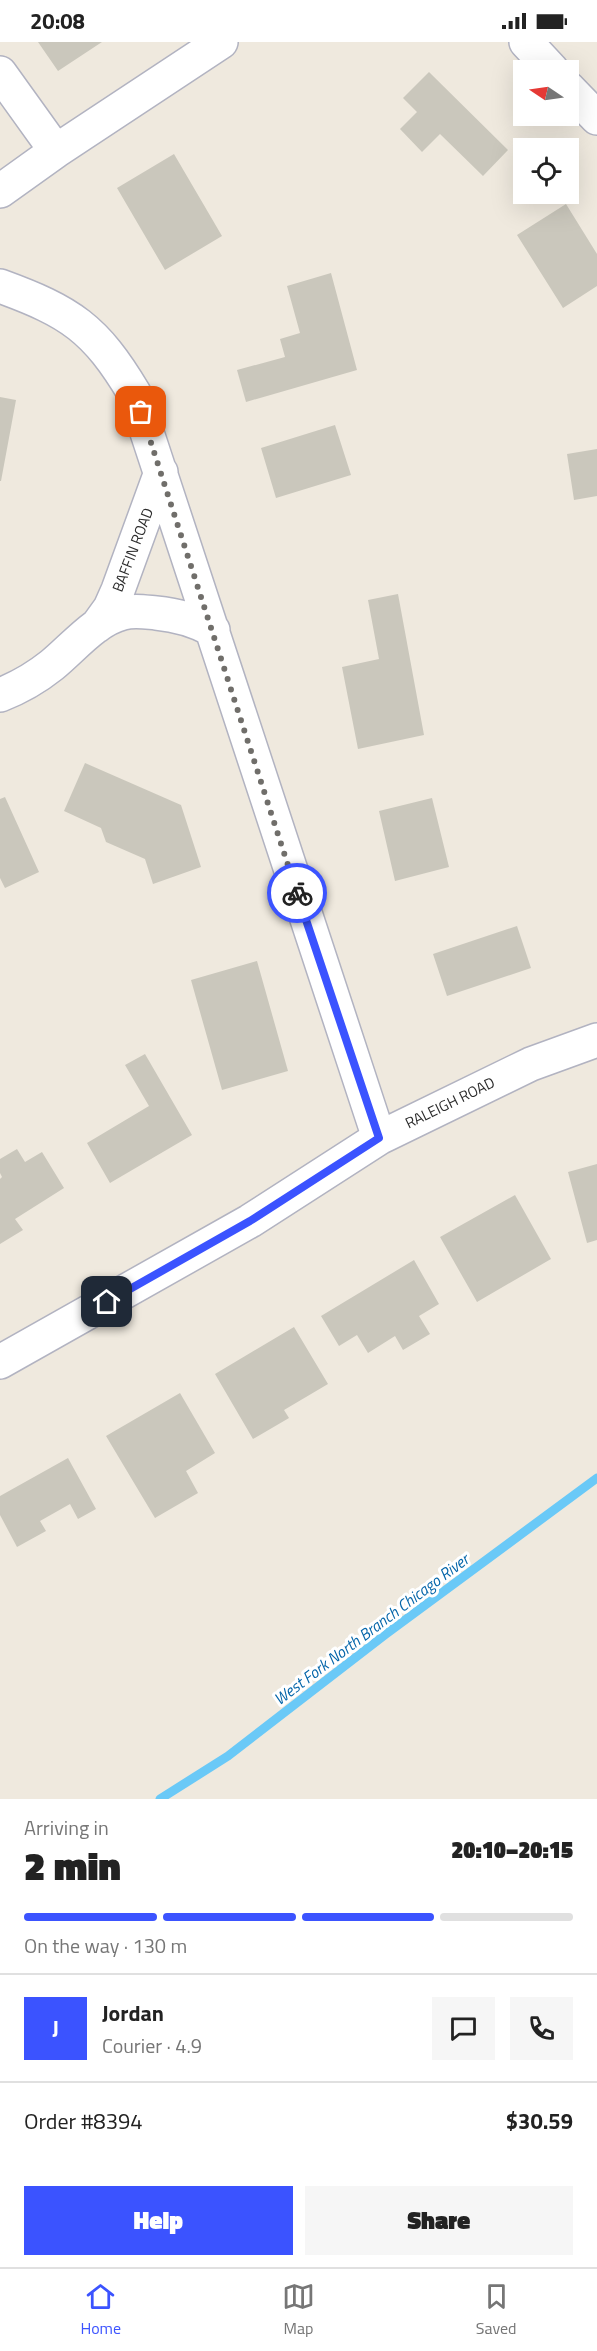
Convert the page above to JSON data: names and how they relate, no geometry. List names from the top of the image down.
{
  "streets": {
    "street": ["BAFFIN ROAD", "RALEIGH ROAD"]
  },
  "water": ["West Fork North Branch Chicago River"],
  "north": "left",
  "page": {
    "status": "20:08",
    "heading": ["2 min", "Arriving in", "20:10–20:15"],
    "panel": [
      "Jordan",
      "Courier · 4.9",
      "Order #8394",
      "$30.59"
    ],
    "bar": "On the way · 130 m",
    "round": "J",
    "buttons": ["Help", "Share"],
    "tabs": ["Home", "Map", "Saved"]
  }
}
